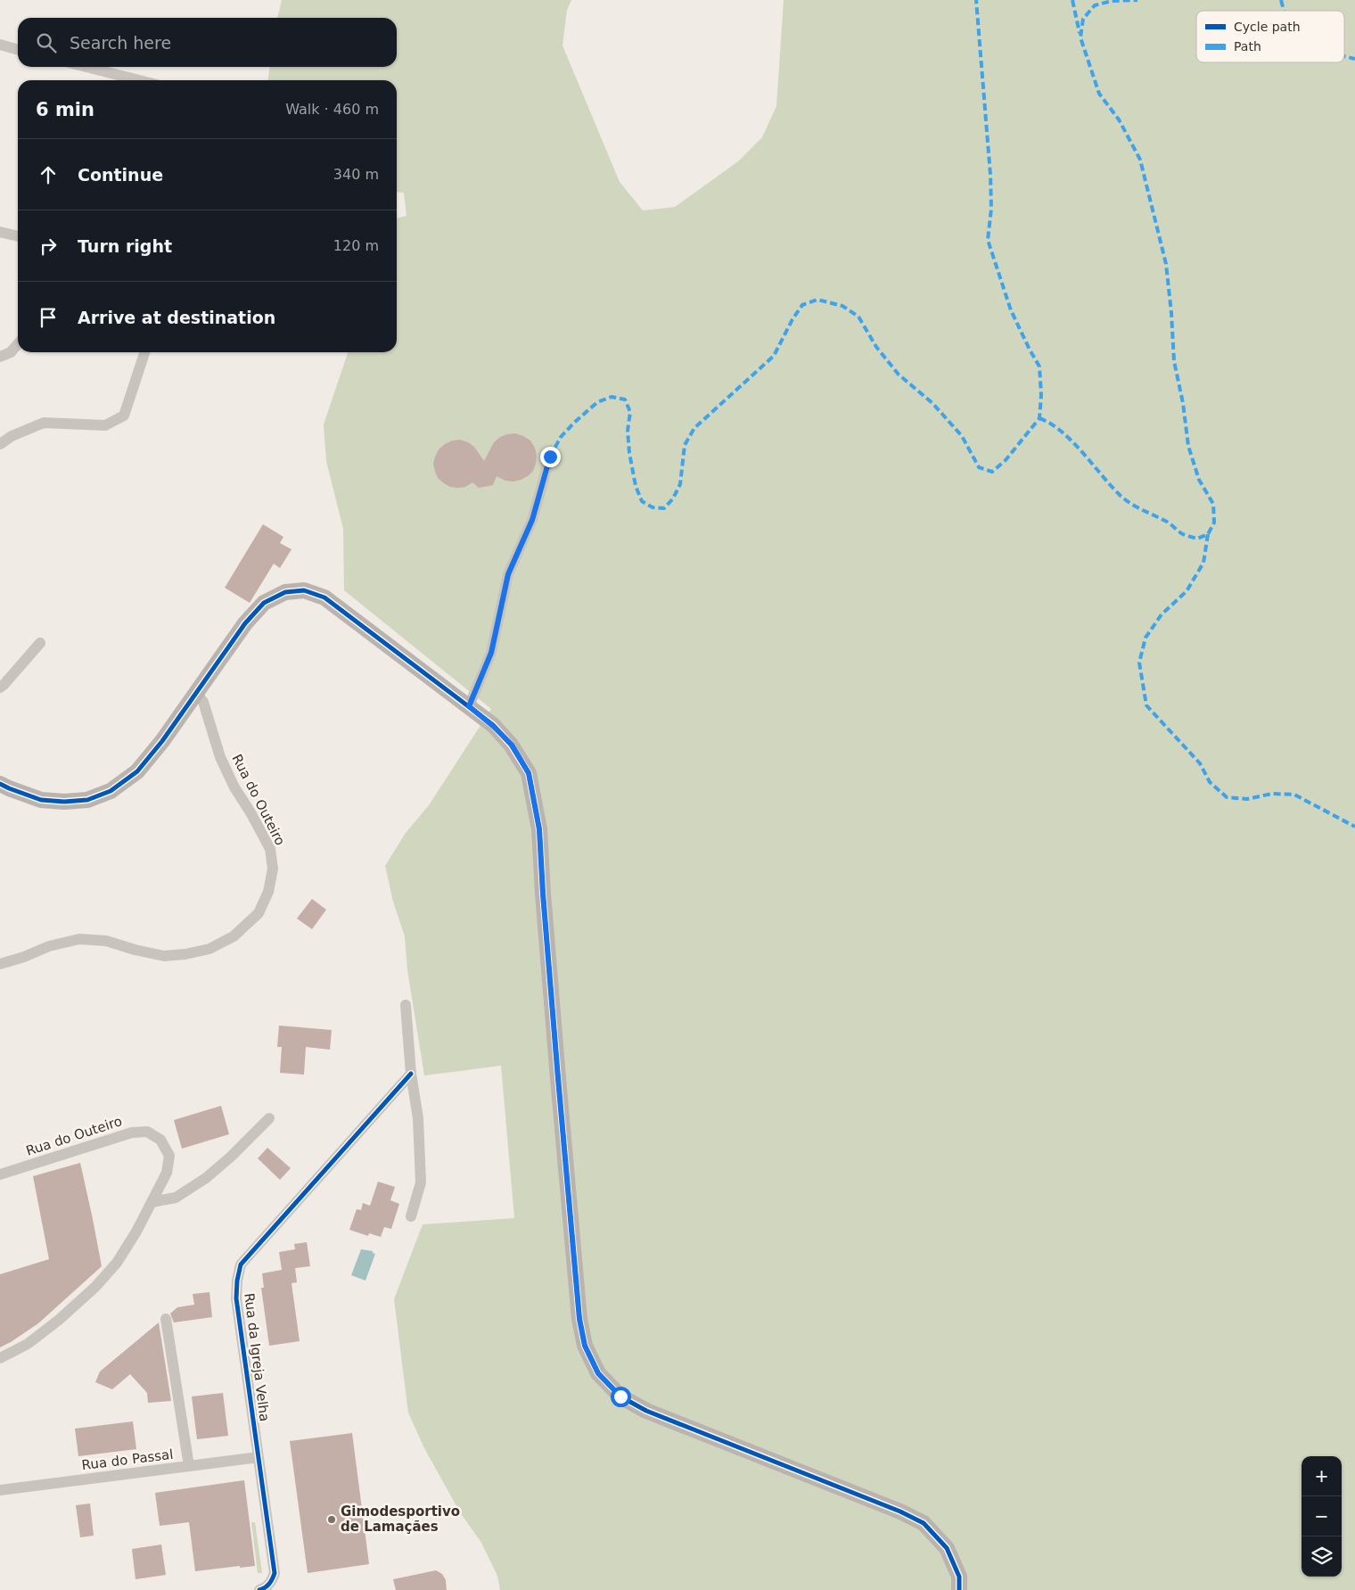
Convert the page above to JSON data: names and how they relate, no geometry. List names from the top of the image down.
{
  "streets": {
    "street": ["Rua do Outeiro", "Rua da Igreja Velha", "Rua do Passal"]
  },
  "crossings": [
    ["Rua da Igreja Velha", "Rua do Passal"]
  ],
  "places": ["Gimodesportivo de Lamaçães"],
  "legend": ["Cycle path", "Path"],
  "page": {
    "search": "Search here",
    "heading": ["6 min", "Walk · 460 m"],
    "list": [
      ["Continue", "340 m"],
      ["Turn right", "120 m"],
      "Arrive at destination"
    ],
    "map_buttons": ["+", "−"]
  }
}
